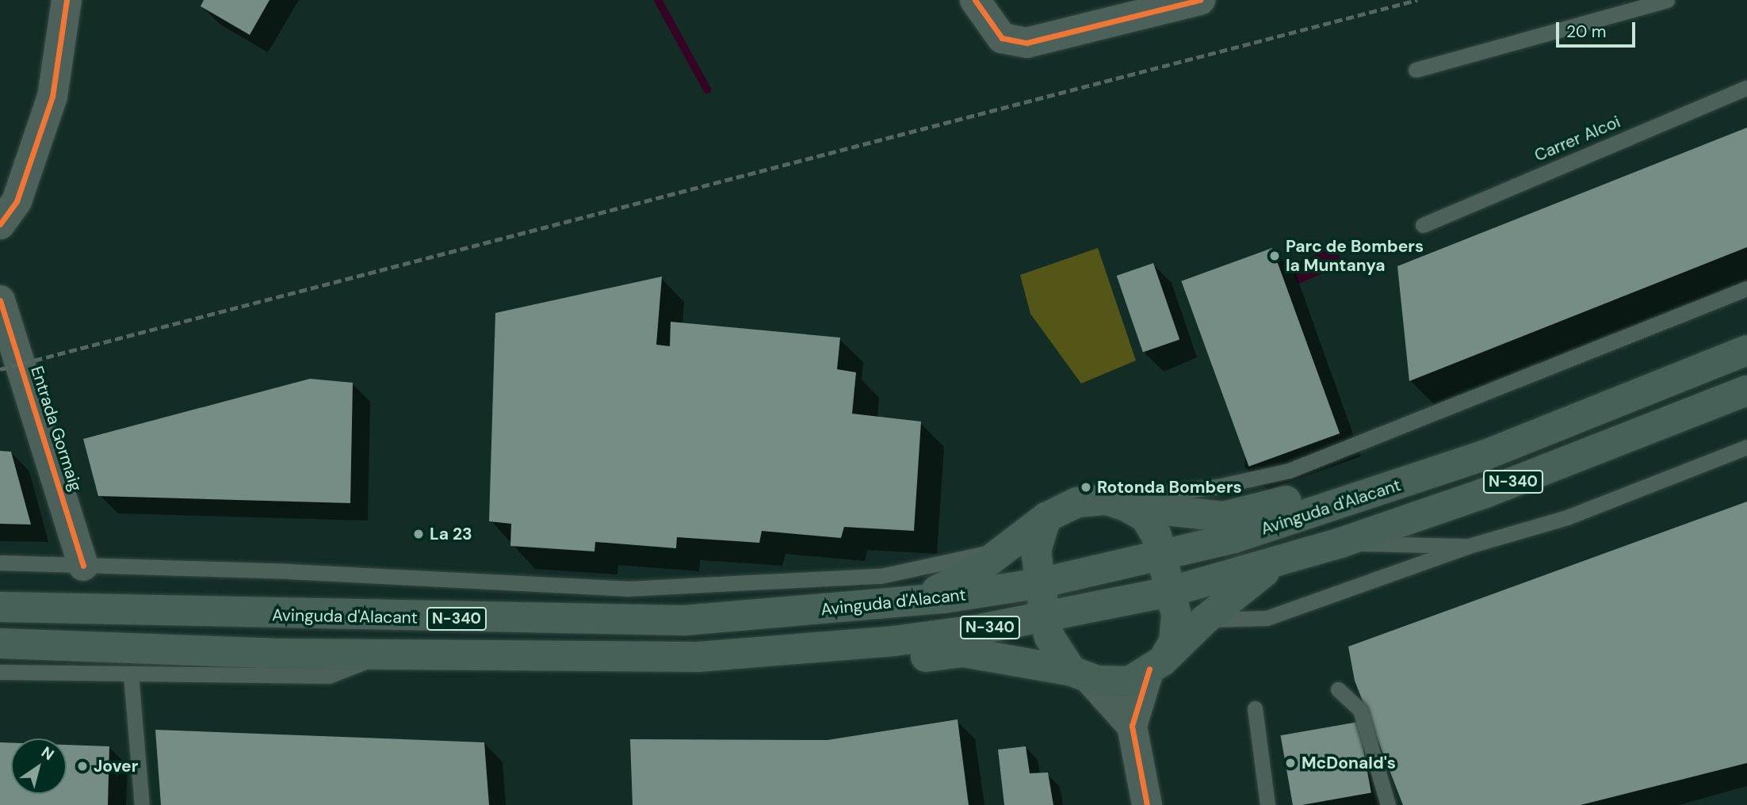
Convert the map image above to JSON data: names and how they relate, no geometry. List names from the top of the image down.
{
  "streets": {
    "main road": ["N-340", "Avinguda d'Alacant"],
    "street": ["Entrada Gormaig"],
    "lane": ["Carrer Alcoi"]
  },
  "places": [
    "Parc de Bombers la Muntanya",
    "Rotonda Bombers",
    "La 23",
    "McDonald's",
    "Jover"
  ],
  "scale_bar": "20 m",
  "north": "top right"
}
